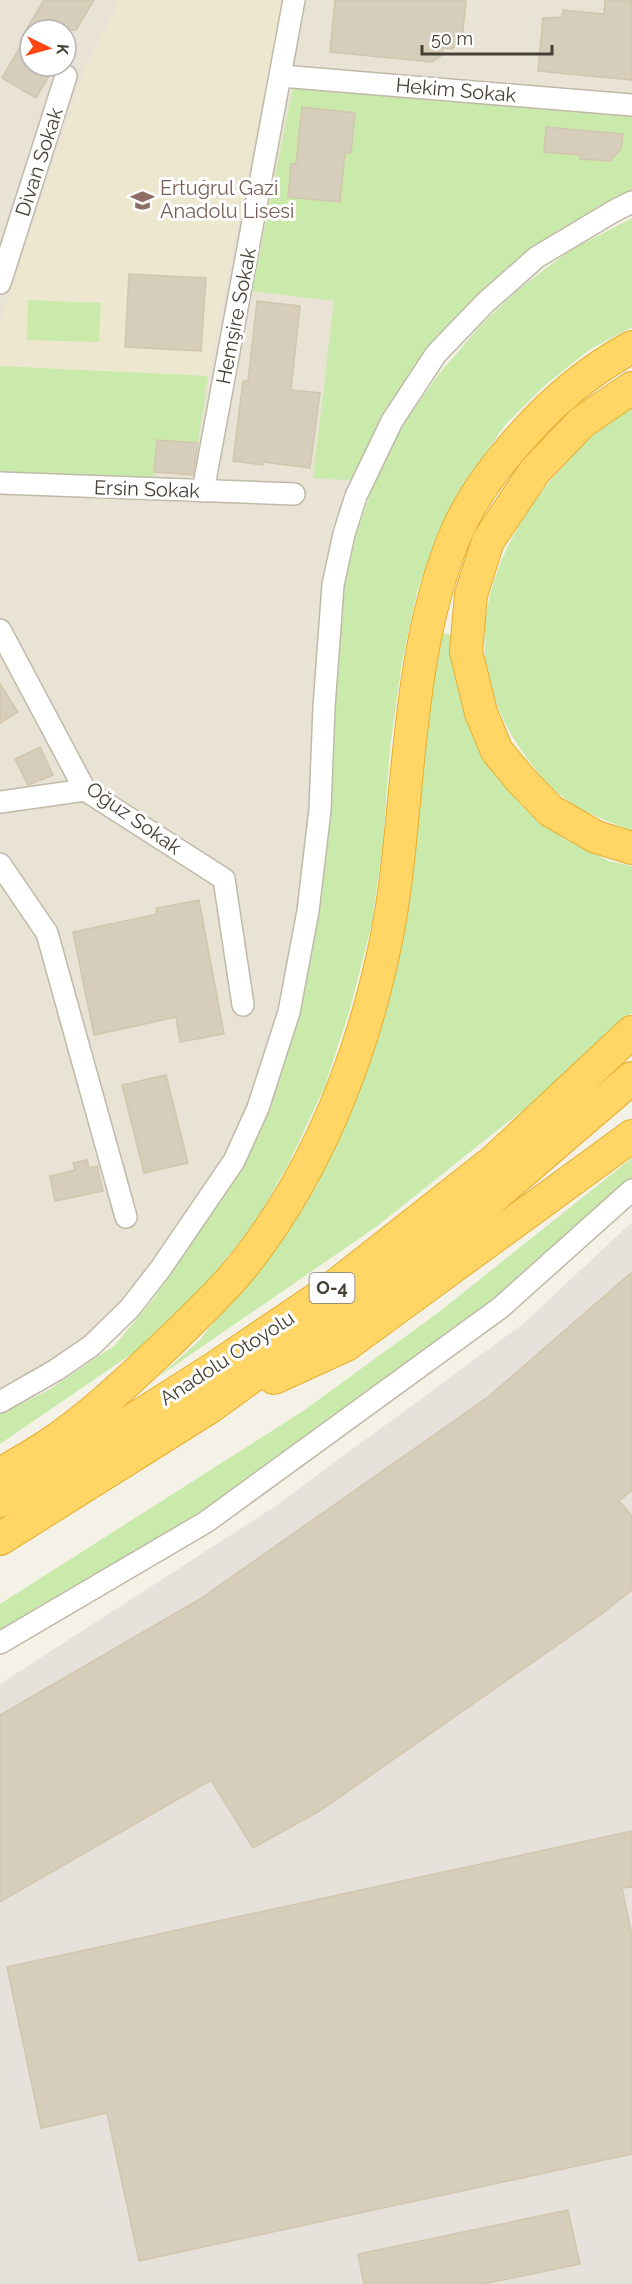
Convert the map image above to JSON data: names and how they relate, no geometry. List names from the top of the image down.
{
  "streets": {
    "highway": ["O-4", "Anadolu Otoyolu"],
    "street": [
      "Hekim Sokak",
      "Divan Sokak",
      "Hemşire Sokak",
      "Ersin Sokak",
      "Oğuz Sokak"
    ]
  },
  "crossings": [
    ["Hekim Sokak", "Hemşire Sokak"],
    ["Hemşire Sokak", "Ersin Sokak"]
  ],
  "places": {
    "school or university": ["Ertuğrul Gazi Anadolu Lisesi"]
  },
  "scale_bar": "50 m",
  "north": "right"
}
